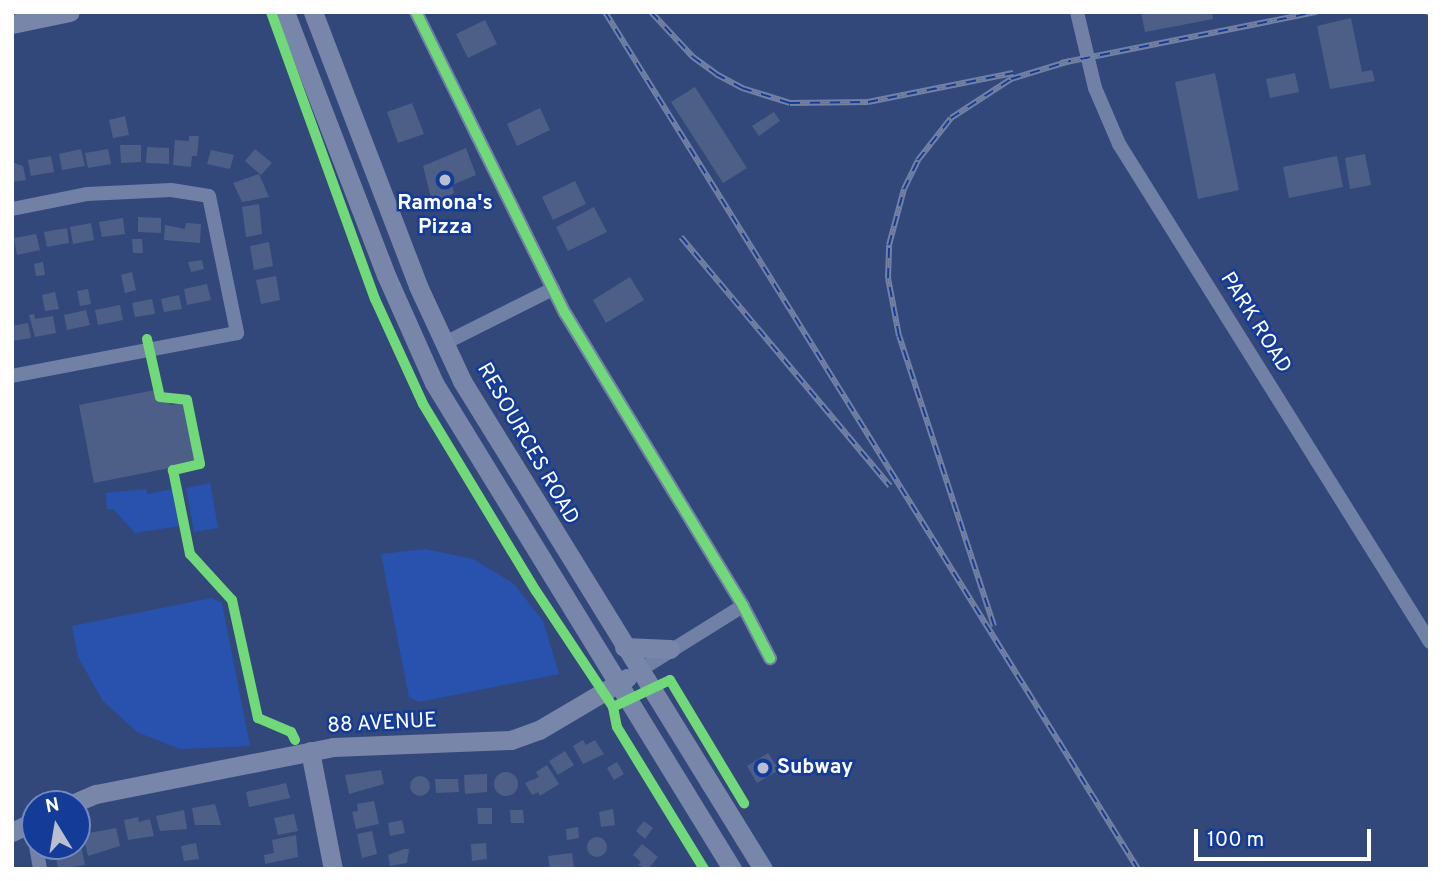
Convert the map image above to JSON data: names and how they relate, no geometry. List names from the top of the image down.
{
  "streets": {
    "main road": ["RESOURCES ROAD", "88 AVENUE"],
    "street": ["PARK ROAD"]
  },
  "crossings": [
    ["RESOURCES ROAD", "88 AVENUE"]
  ],
  "places": ["Ramona's Pizza", "Subway"],
  "scale_bar": "100 m",
  "north": "top"
}
